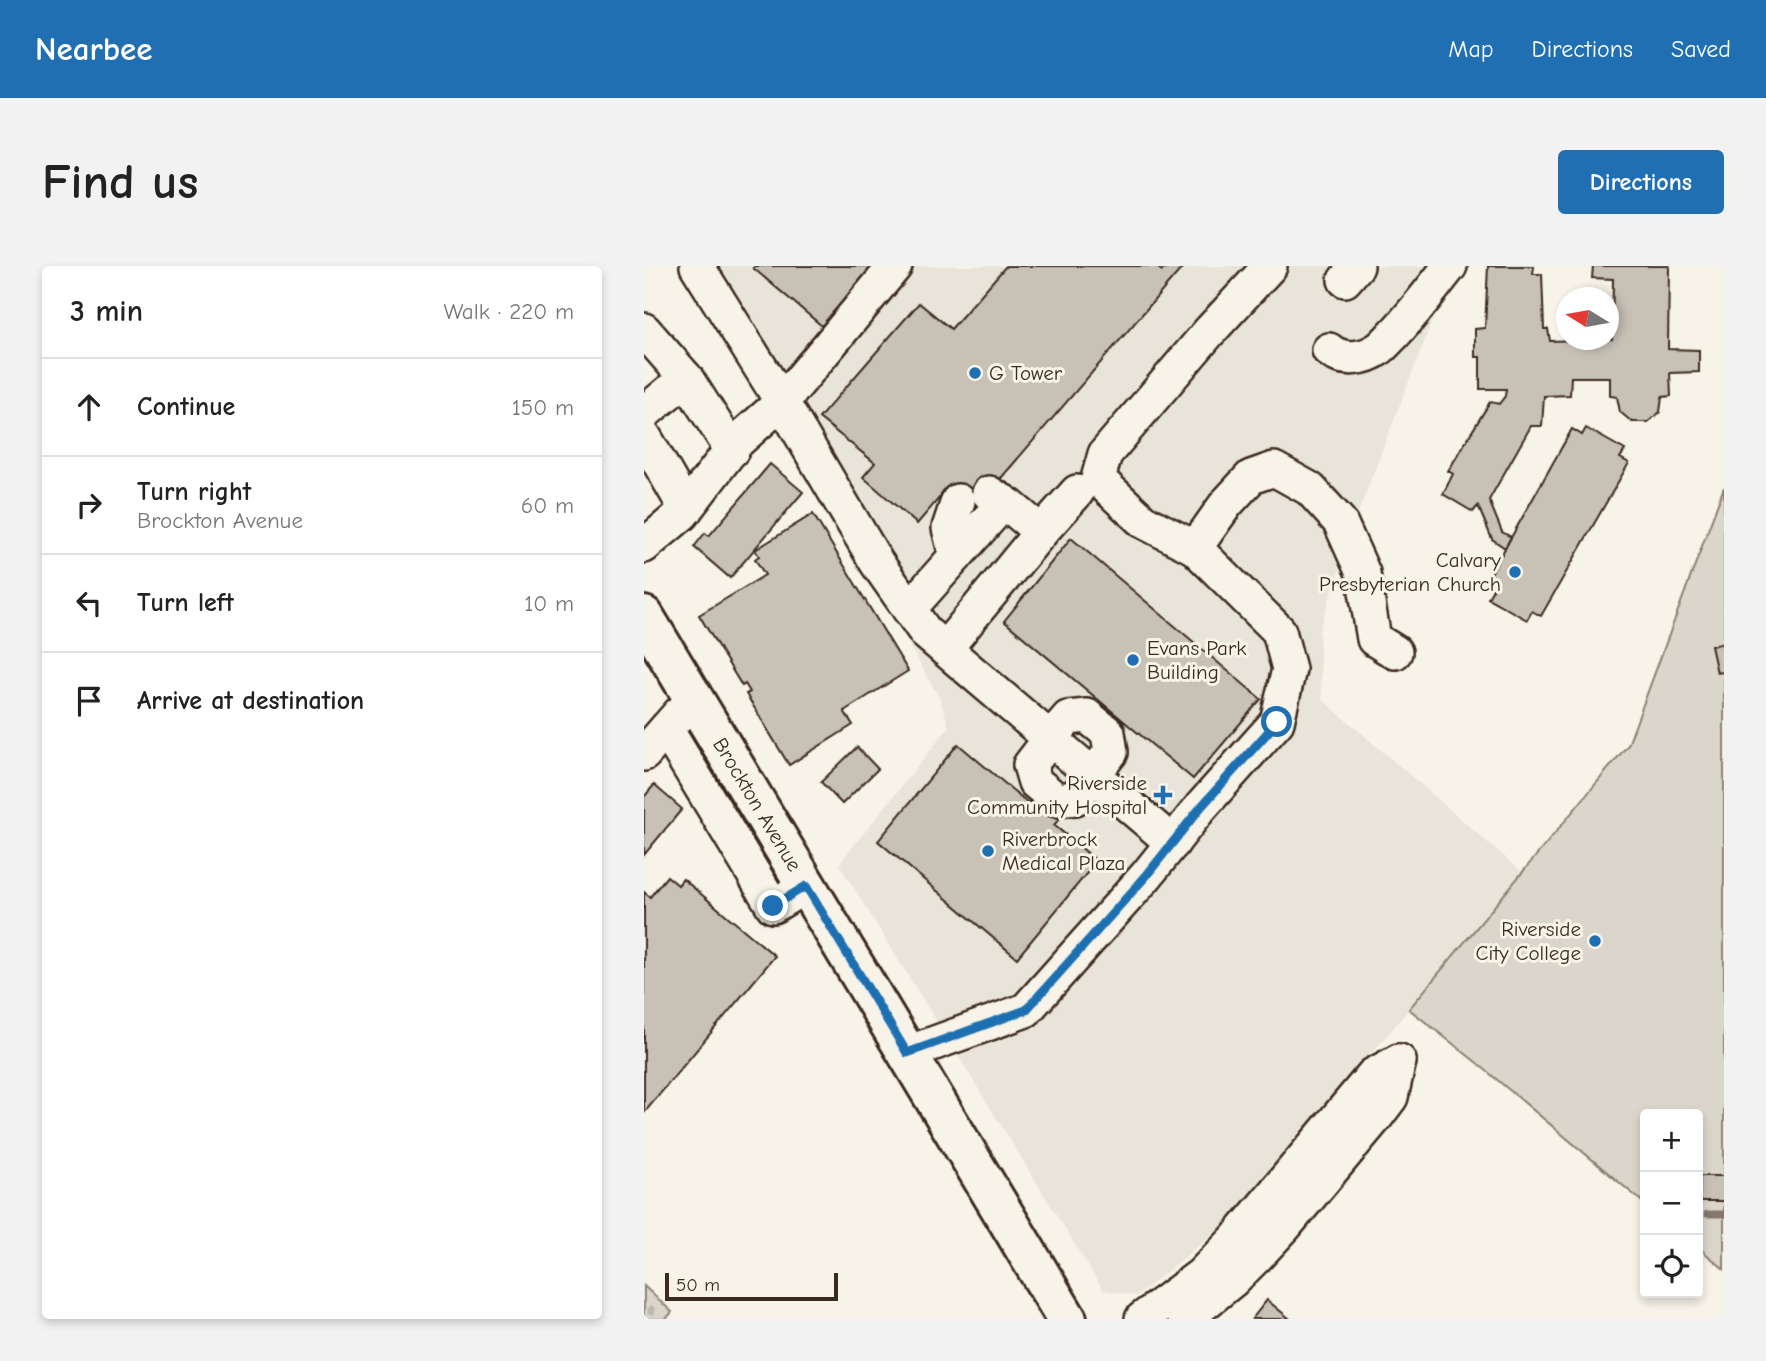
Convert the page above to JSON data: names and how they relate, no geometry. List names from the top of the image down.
{
  "streets": {
    "main road": ["Brockton Avenue"]
  },
  "places": {
    "other": [
      "G Tower",
      "Calvary Presbyterian Church",
      "Evans Park Building",
      "Riverbrock Medical Plaza",
      "Riverside City College"
    ],
    "health": ["Riverside Community Hospital"]
  },
  "scale_bar": "50 m",
  "north": "left",
  "page": {
    "header": "Nearbee",
    "nav": ["Map", "Directions", "Saved"],
    "buttons": "Directions",
    "title": "Find us",
    "heading": ["3 min", "Walk · 220 m"],
    "list": [
      ["Continue", "150 m"],
      ["Turn right", "Brockton Avenue", "60 m"],
      ["Turn left", "10 m"],
      "Arrive at destination"
    ],
    "map_buttons": ["+", "−"],
    "scale": "50 m"
  }
}
